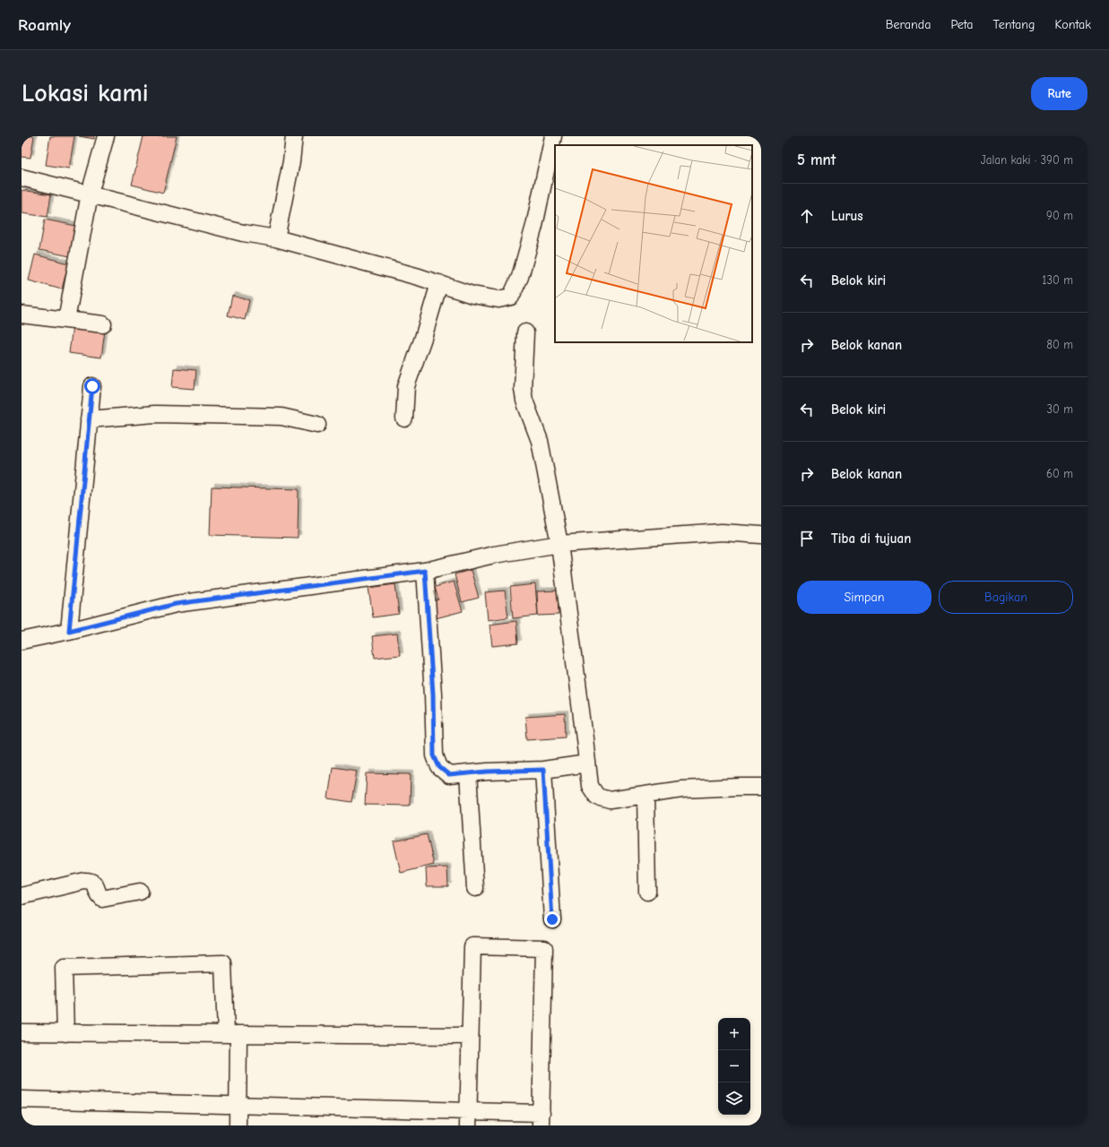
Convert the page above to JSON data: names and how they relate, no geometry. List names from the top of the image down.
{
  "page": {
    "header": "Roamly",
    "nav": [
      "Beranda",
      "Peta",
      "Tentang",
      "Kontak"
    ],
    "buttons": [
      "Rute",
      ["Simpan", "Bagikan"]
    ],
    "title": "Lokasi kami",
    "heading": ["5 mnt", "Jalan kaki · 390 m"],
    "list": [
      ["Lurus", "90 m"],
      ["Belok kiri", "130 m"],
      ["Belok kanan", "80 m"],
      ["Belok kiri", "30 m"],
      ["Belok kanan", "60 m"],
      "Tiba di tujuan"
    ],
    "map_buttons": ["+", "−"]
  }
}
